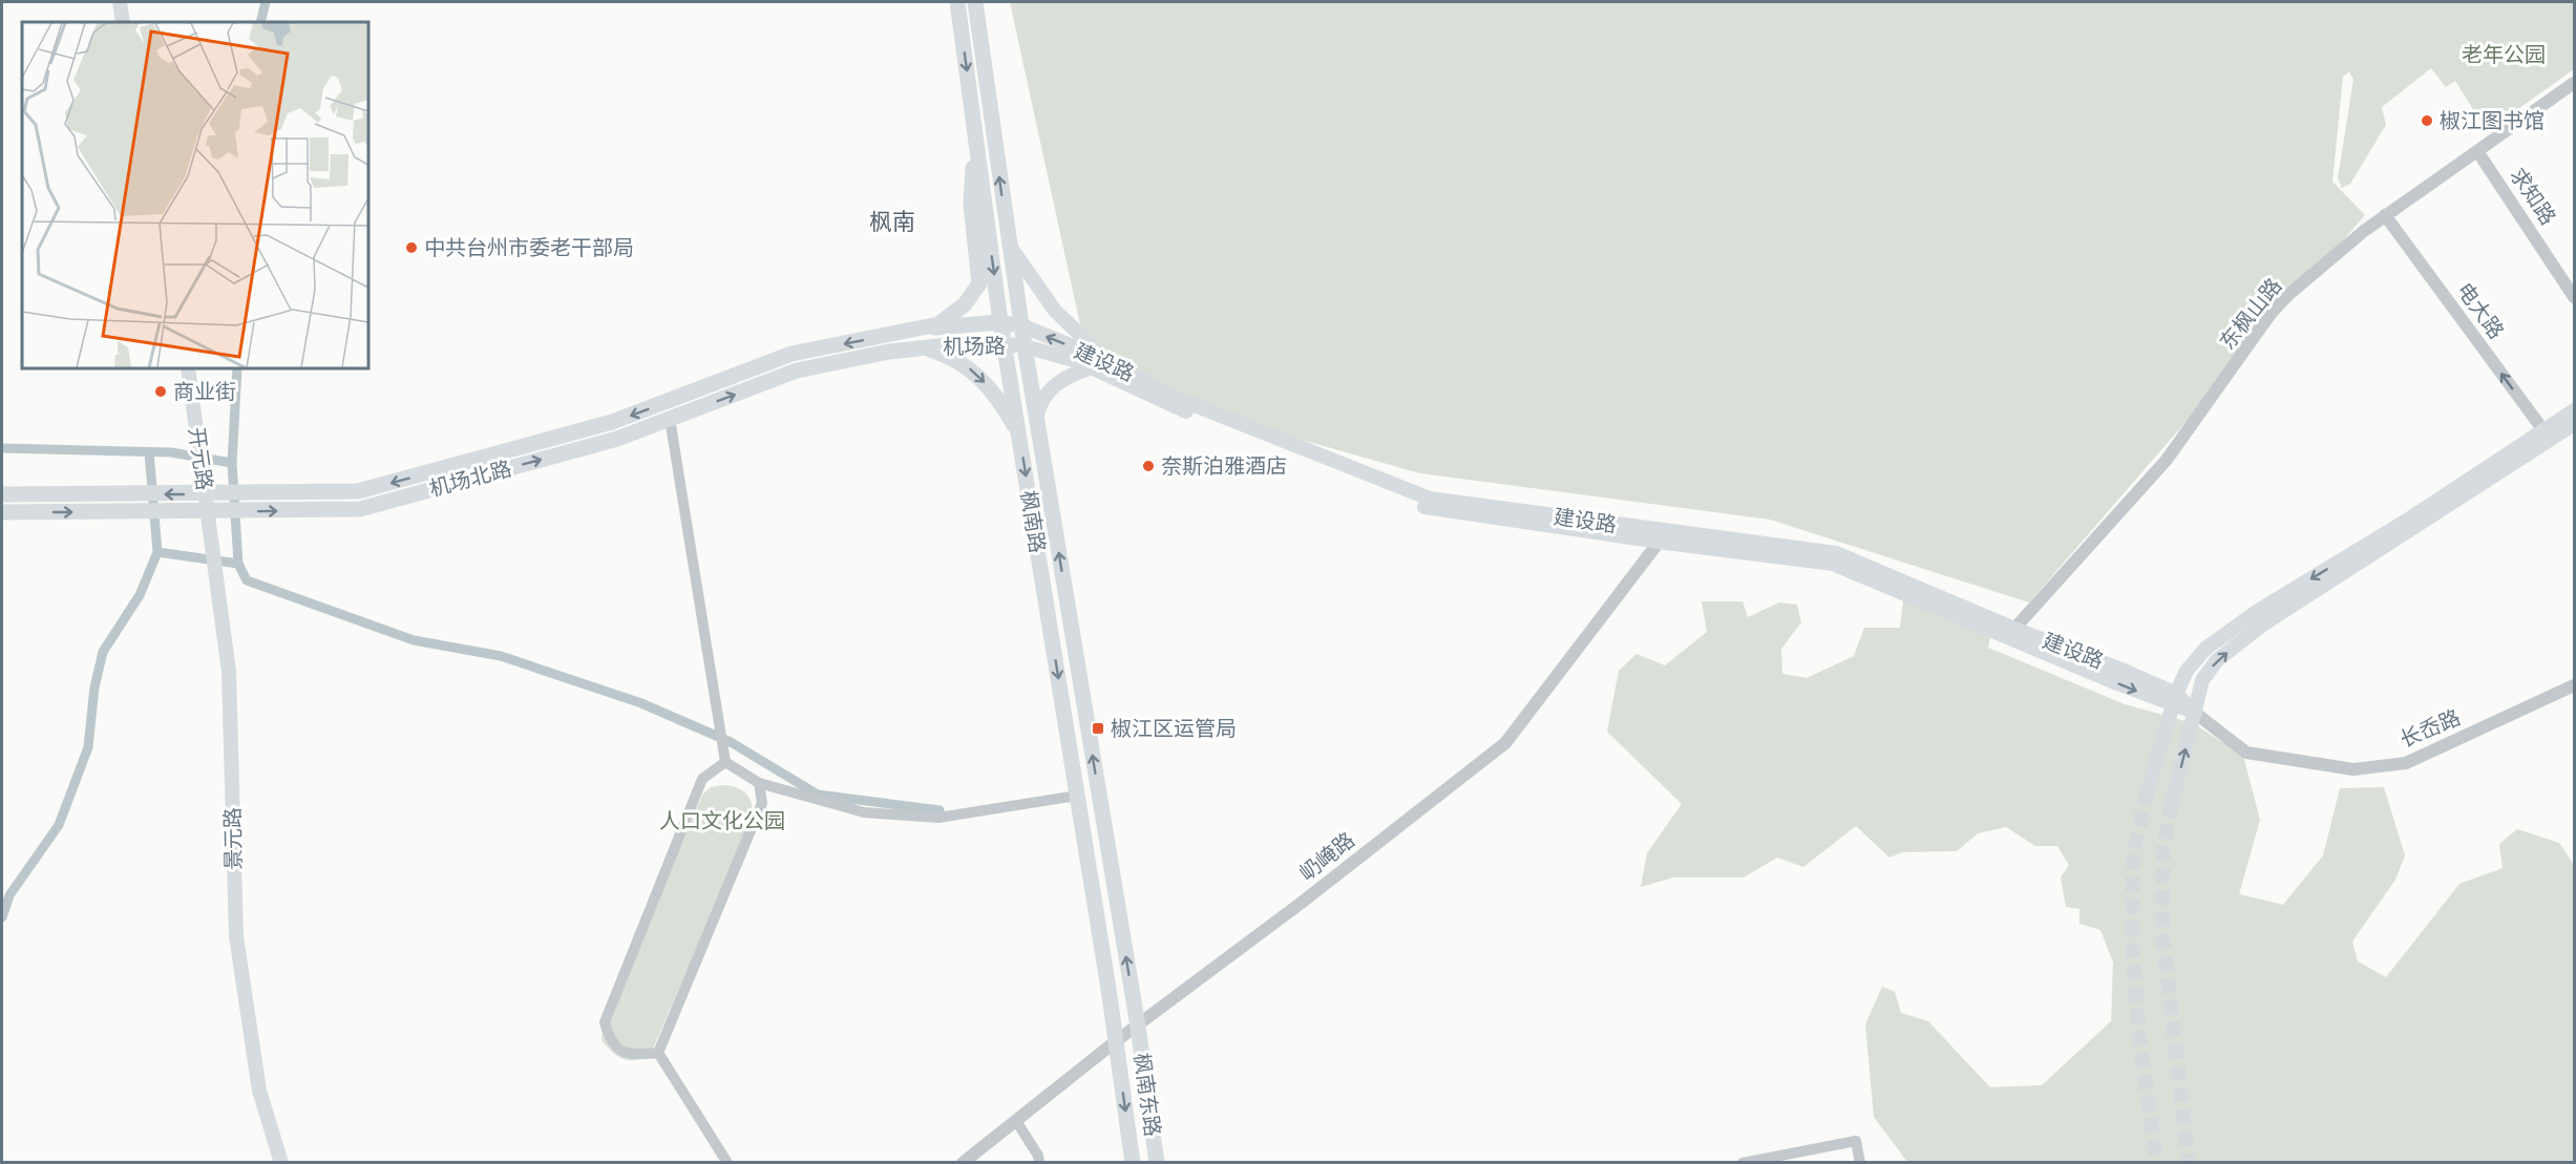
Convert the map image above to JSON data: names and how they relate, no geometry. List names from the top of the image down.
{
  "streets": {
    "main road": [
      "机场路",
      "建设路",
      "开元路",
      "机场北路",
      "枫南路",
      "景元路",
      "枫南东路"
    ],
    "street": [
      "求知路",
      "电大路",
      "东枫山路",
      "长岙路",
      "屷崦路"
    ]
  },
  "crossings": [
    ["求知路", "东枫山路"],
    ["电大路", "东枫山路"],
    ["东枫山路", "建设路"],
    ["机场路", "建设路"],
    ["机场路", "机场北路"],
    ["机场路", "枫南路"],
    ["建设路", "枫南路"],
    ["建设路", "长岙路"],
    ["建设路", "屷崦路"],
    ["开元路", "机场北路"],
    ["开元路", "景元路"],
    ["机场北路", "景元路"],
    ["枫南路", "屷崦路"],
    ["枫南路", "枫南东路"],
    ["屷崦路", "枫南东路"]
  ],
  "one_way": ["电大路"],
  "districts": ["枫南"],
  "parks": ["老年公园", "人口文化公园"],
  "places": {
    "other": [
      "椒江图书馆",
      "中共台州市委老干部局",
      "商业街",
      "奈斯泊雅酒店"
    ],
    "transit": ["椒江区运管局"]
  }
}
